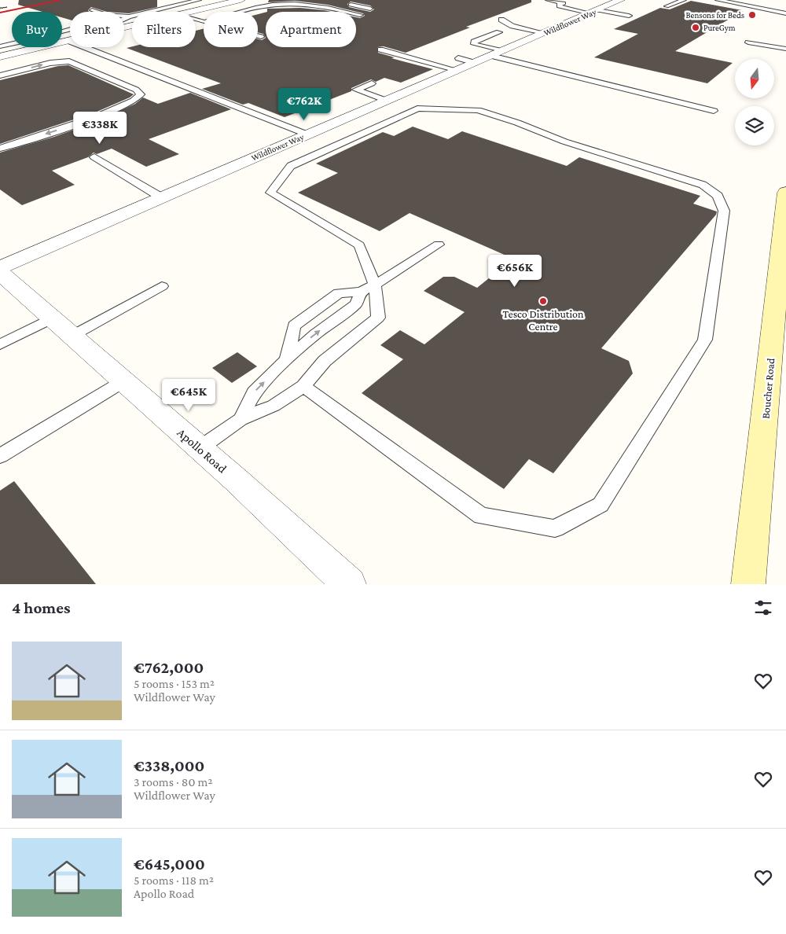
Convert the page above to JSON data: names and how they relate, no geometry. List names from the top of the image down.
{
  "streets": {
    "street": ["Wildflower Way", "Boucher Road", "Apollo Road"]
  },
  "places": ["Bensons for Beds", "PureGym", "Tesco Distribution Centre"],
  "north": "bottom",
  "page": {
    "chip": [
      "Buy",
      "Rent",
      "Filters",
      "New",
      "Apartment"
    ],
    "price": [
      "€762K",
      "€338K",
      "€656K",
      "€645K"
    ],
    "heading": "4 homes",
    "list": [
      {
        "name": "€762,000",
        "note": "5 rooms · 153 m² · Wildflower Way"
      },
      {
        "name": "€338,000",
        "note": "3 rooms · 80 m² · Wildflower Way"
      },
      {
        "name": "€645,000",
        "note": "5 rooms · 118 m² · Apollo Road"
      }
    ]
  }
}
